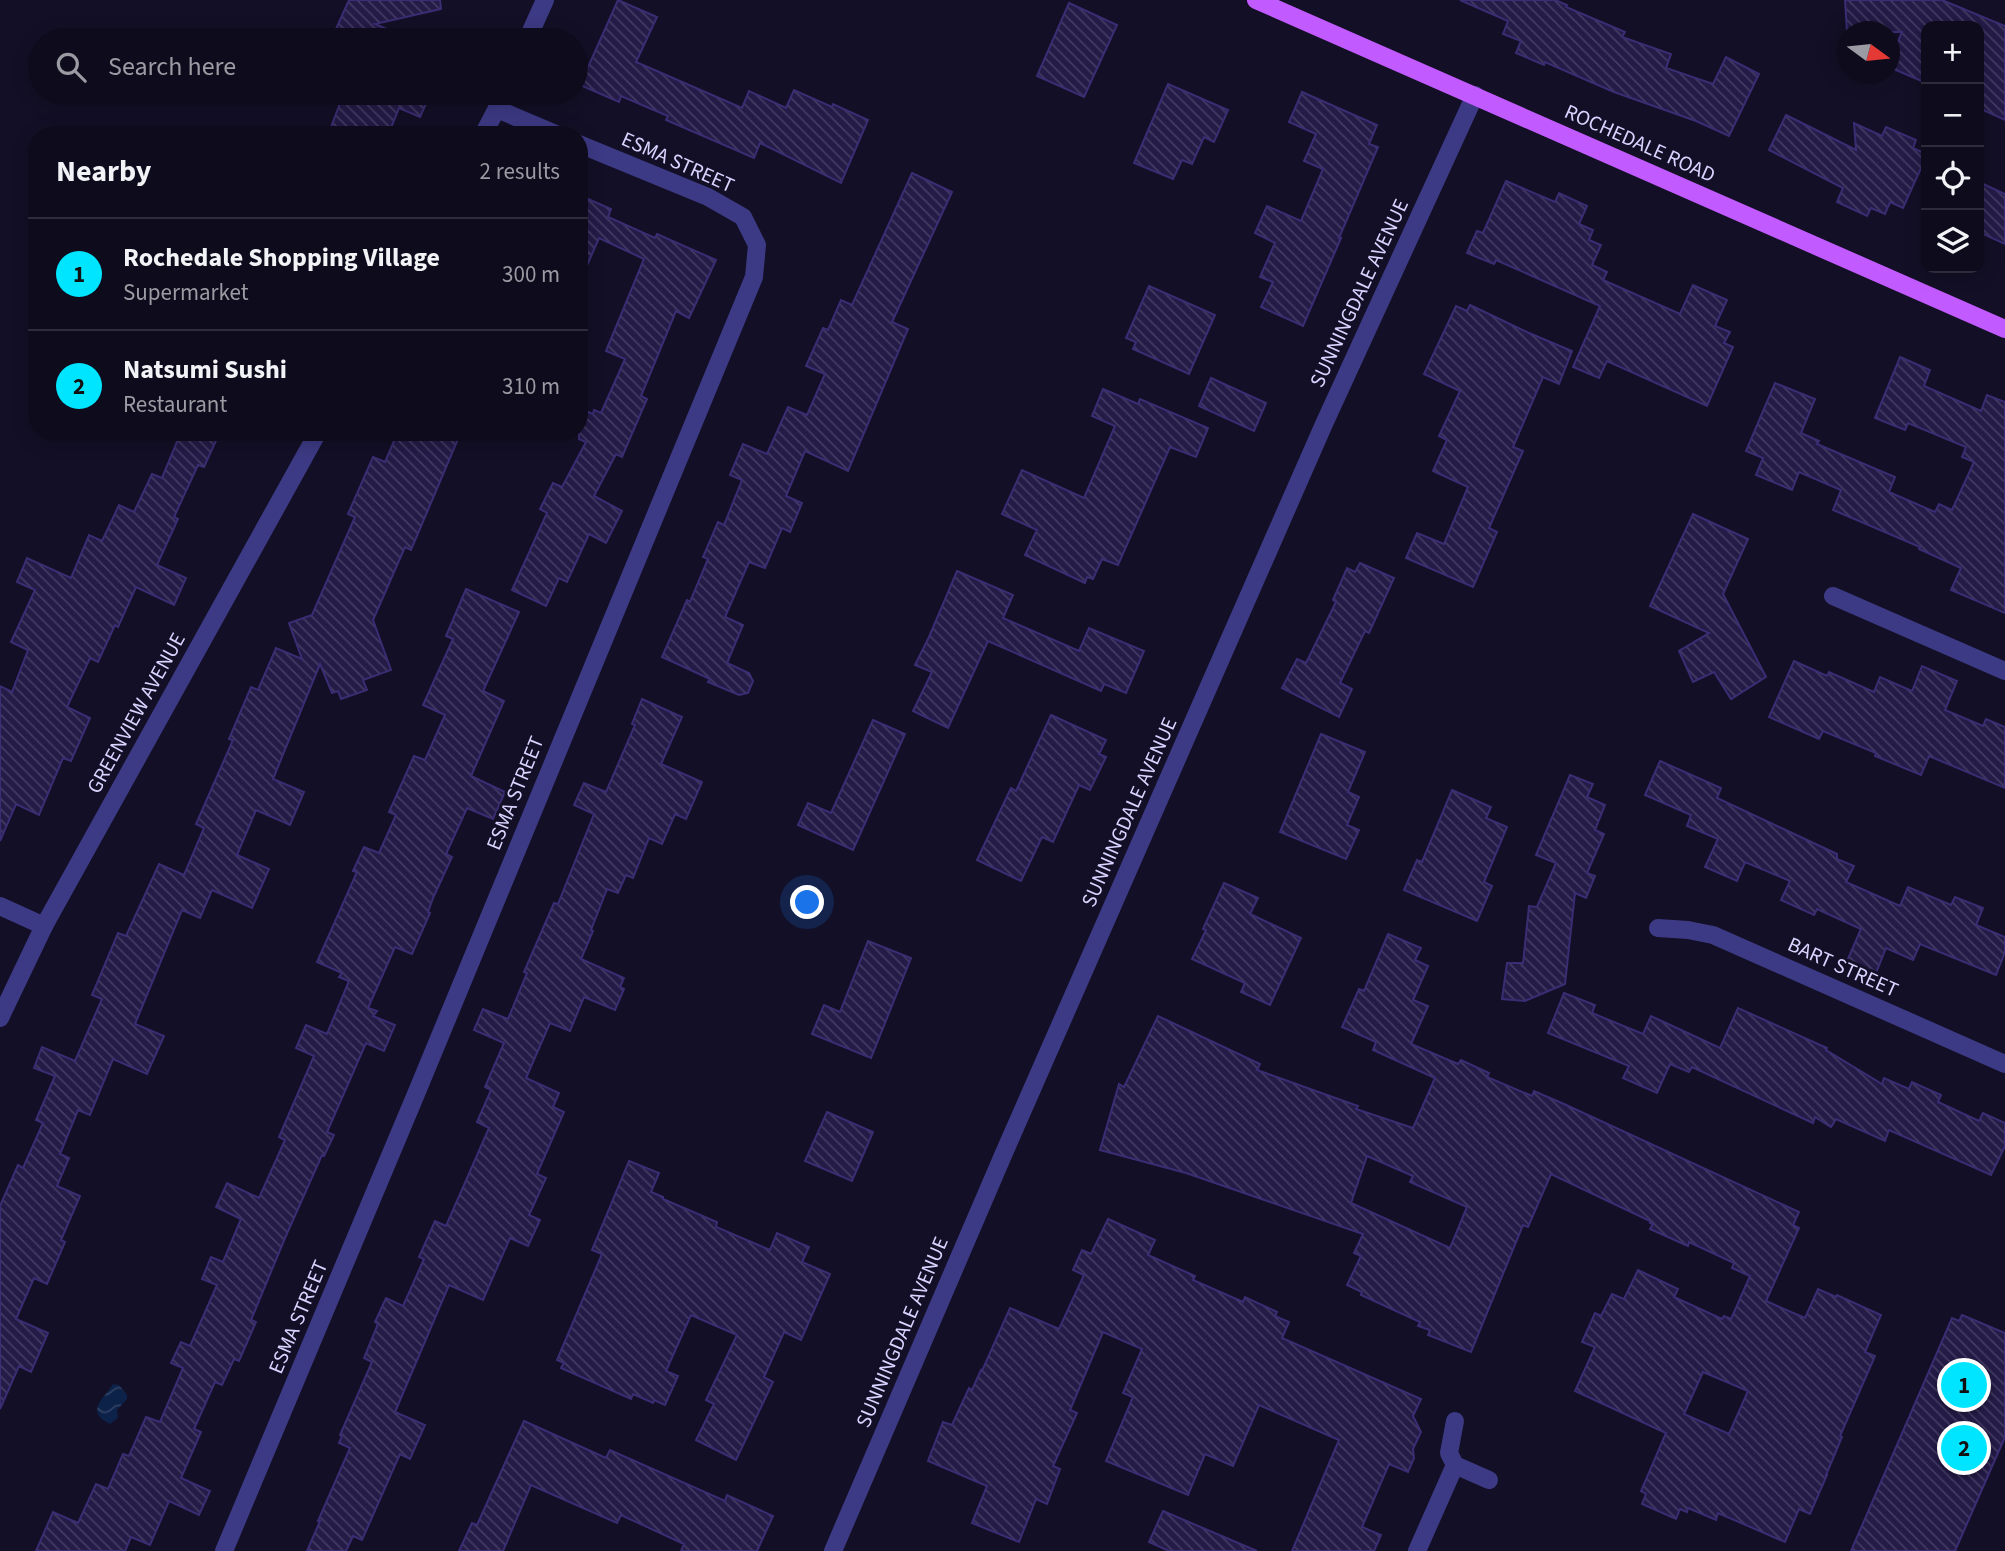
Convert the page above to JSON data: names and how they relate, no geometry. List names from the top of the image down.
{
  "streets": {
    "main road": ["ROCHEDALE ROAD"],
    "street": [
      "ESMA STREET",
      "SUNNINGDALE AVENUE",
      "GREENVIEW AVENUE",
      "BART STREET"
    ]
  },
  "crossings": [
    ["ROCHEDALE ROAD", "SUNNINGDALE AVENUE"]
  ],
  "north": "right",
  "page": {
    "map_buttons": ["+", "−"],
    "search": "Search here",
    "heading": ["Nearby", "2 results"],
    "list": [
      {
        "mark": "1",
        "name": "Rochedale Shopping Village",
        "note": "Supermarket",
        "value": "300 m"
      },
      {
        "mark": "2",
        "name": "Natsumi Sushi",
        "note": "Restaurant",
        "value": "310 m"
      }
    ],
    "pins": ["1", "2"]
  }
}
